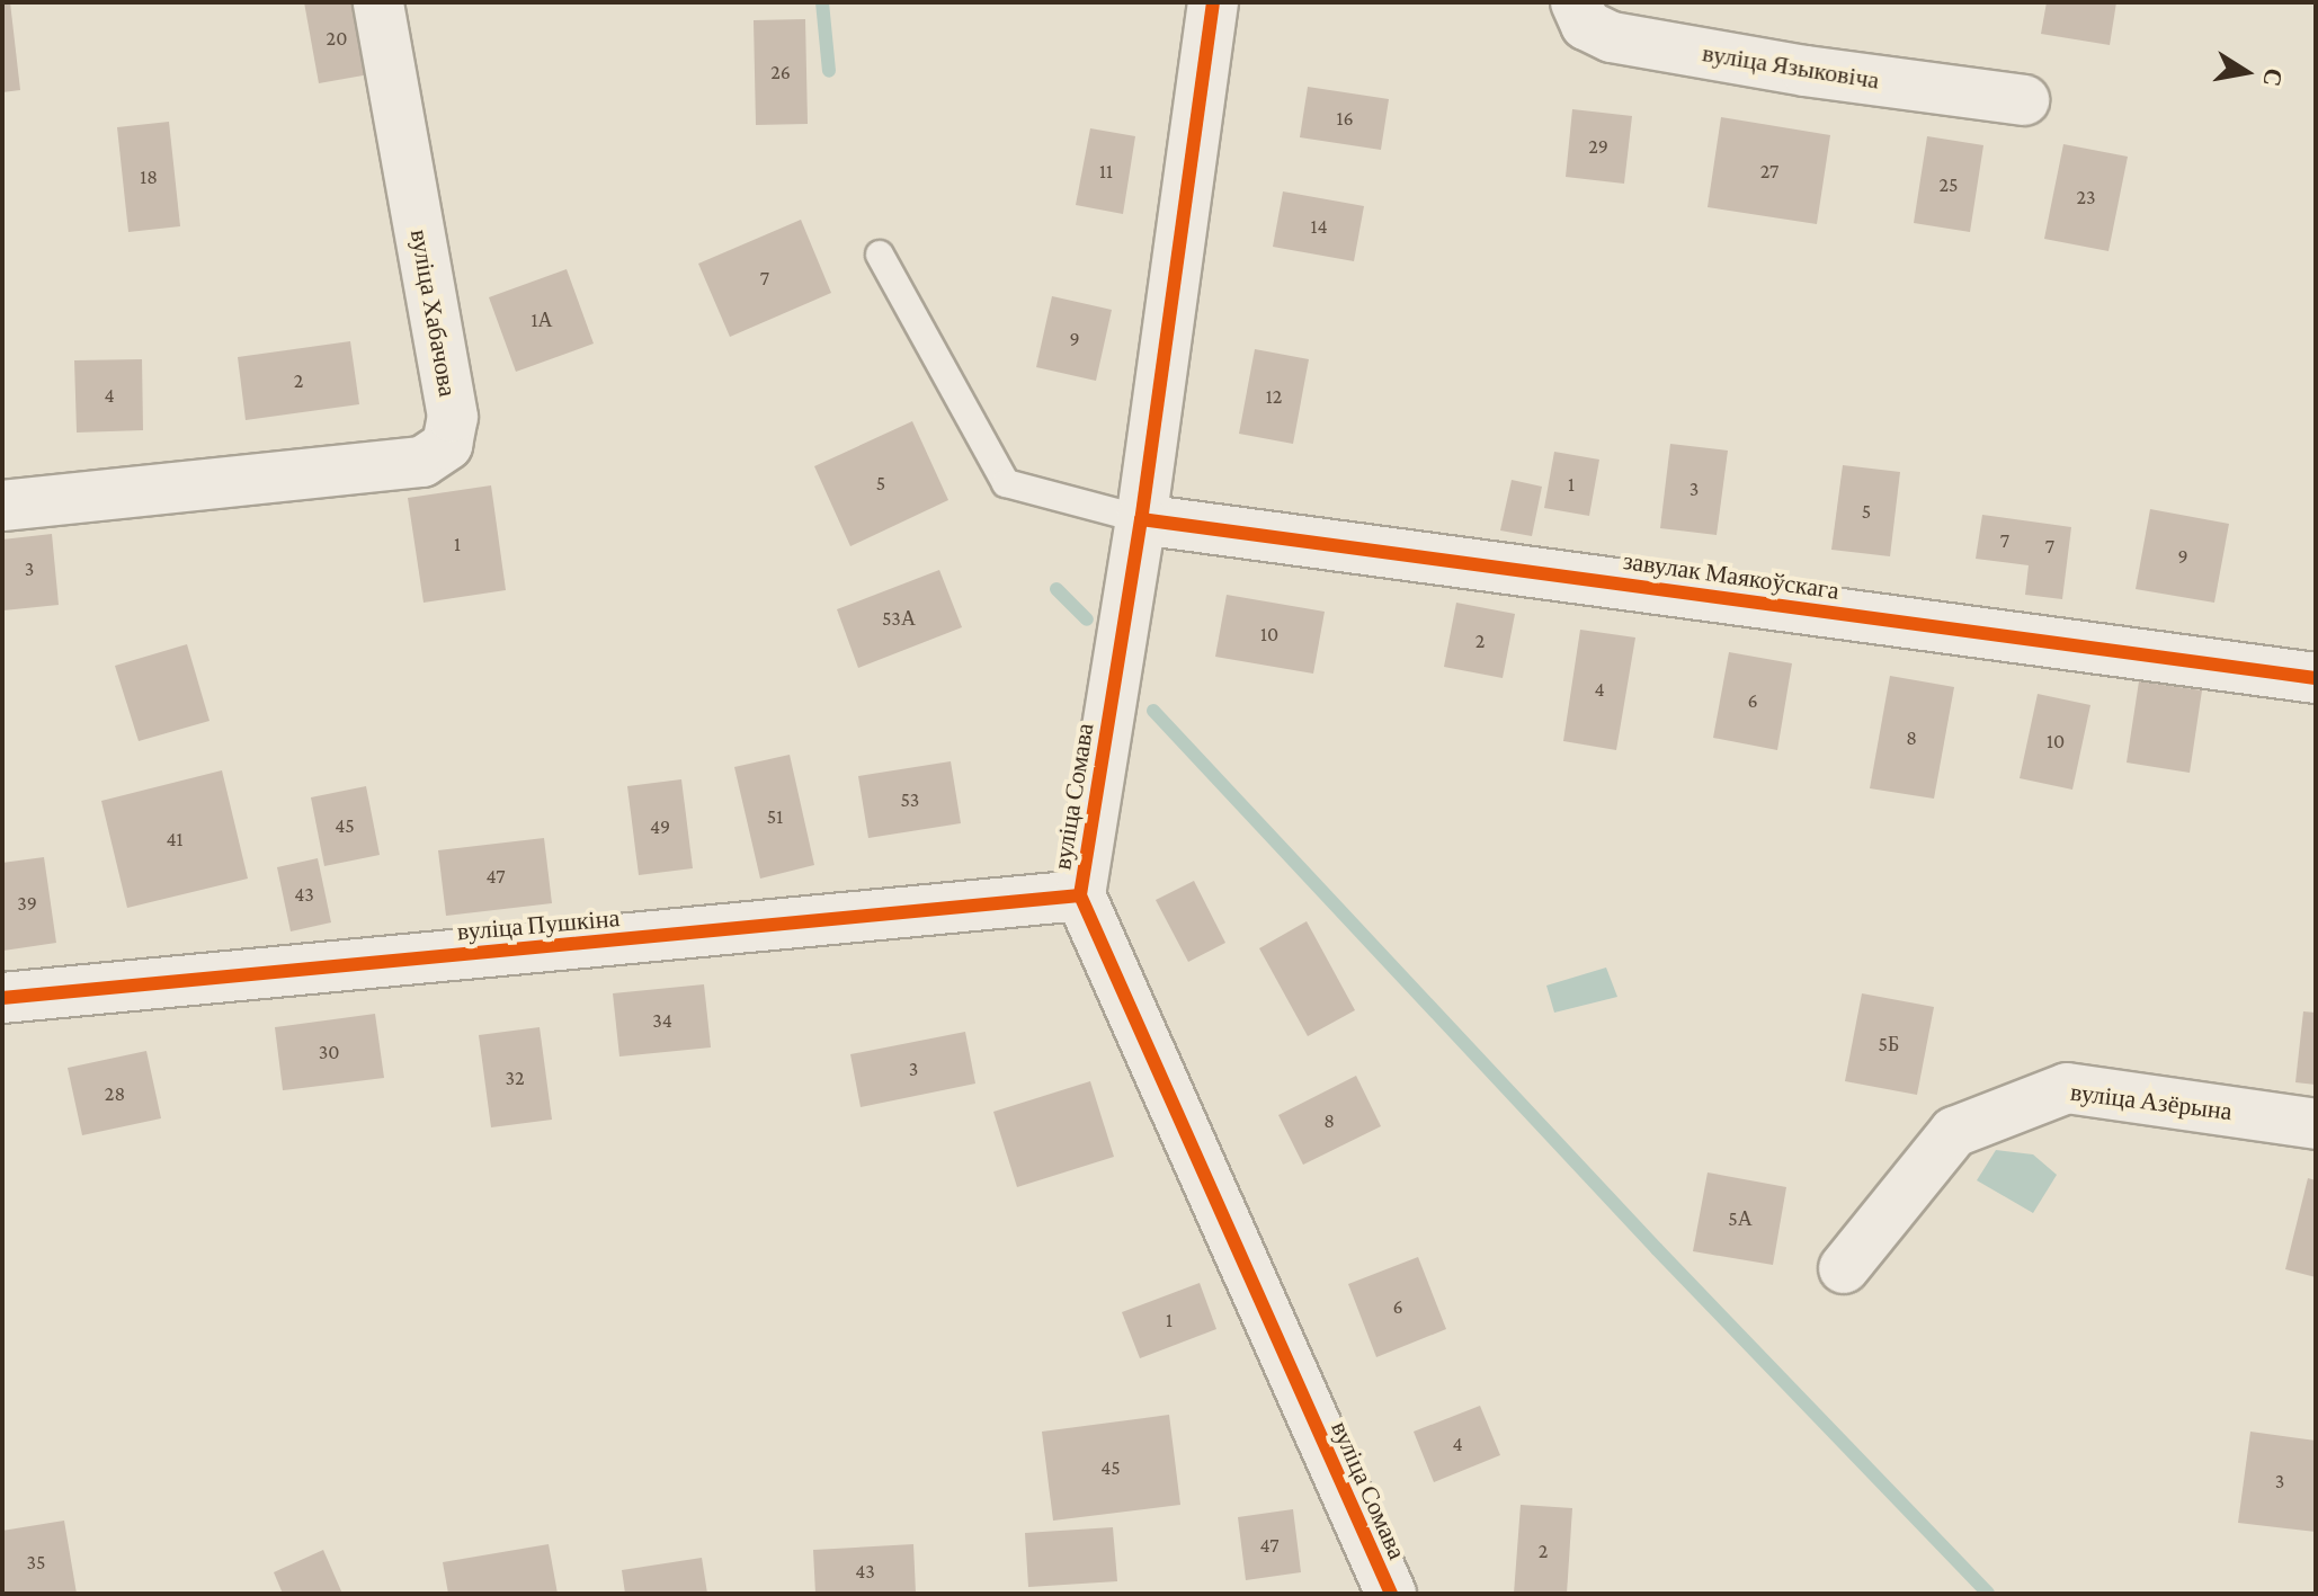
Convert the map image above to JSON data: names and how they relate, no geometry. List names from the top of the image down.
{
  "streets": {
    "street": [
      "вуліца Языковіча",
      "вуліца Хабачова",
      "завулак Маякоўскага",
      "вуліца Сомава",
      "вуліца Пушкіна",
      "вуліца Азёрына"
    ]
  },
  "crossings": [
    ["завулак Маякоўскага", "вуліца Сомава"],
    ["вуліца Сомава", "вуліца Пушкіна"]
  ],
  "house_numbers": [
    "20",
    "26",
    "16",
    "29",
    "11",
    "27",
    "18",
    "25",
    "23",
    "14",
    "7",
    "1А",
    "9",
    "2",
    "4",
    "12",
    "5",
    "1",
    "3",
    "5",
    "7",
    "1",
    "7",
    "9",
    "3",
    "53А",
    "10",
    "2",
    "4",
    "6",
    "8",
    "10",
    "53",
    "51",
    "45",
    "49",
    "41",
    "47",
    "43",
    "39",
    "34",
    "5Б",
    "30",
    "3",
    "32",
    "28",
    "8",
    "5А",
    "6",
    "1",
    "4",
    "45",
    "3",
    "47",
    "2",
    "35",
    "43"
  ],
  "north": "right"
}
